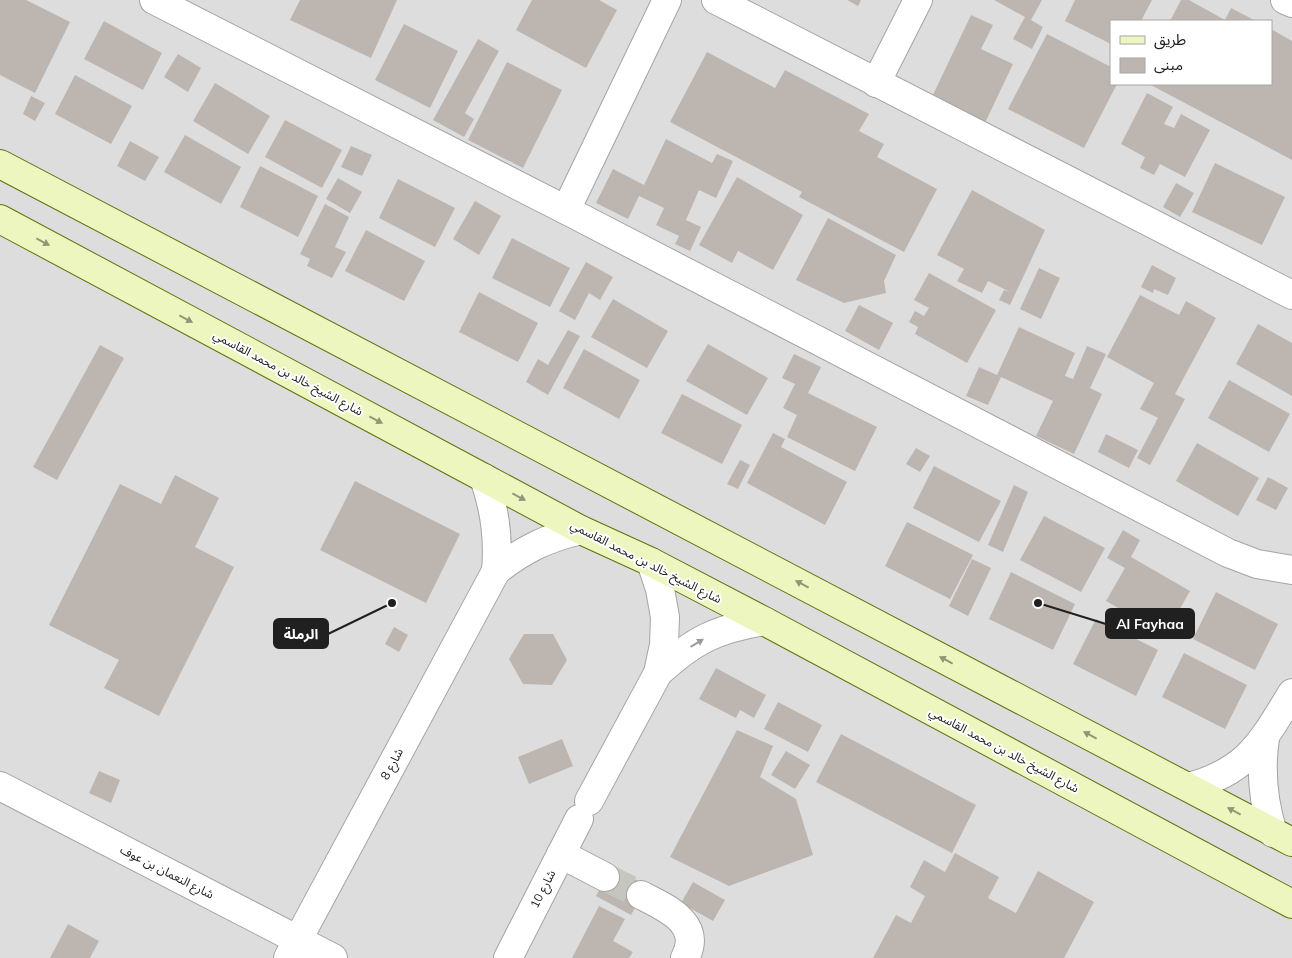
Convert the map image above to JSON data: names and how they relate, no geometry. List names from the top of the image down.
{
  "streets": {
    "street": [
      "شارع الشيخ خالد بن محمد القاسمي",
      "شارع 8",
      "شارع النعمان بن عوف",
      "شارع 10"
    ]
  },
  "crossings": [
    ["شارع الشيخ خالد بن محمد القاسمي", "شارع 8"],
    ["شارع الشيخ خالد بن محمد القاسمي", "شارع 10"],
    ["شارع 8", "شارع النعمان بن عوف"]
  ],
  "places": ["الرملة", "Al Fayhaa"],
  "legend": ["طريق", "مبنى"]
}
